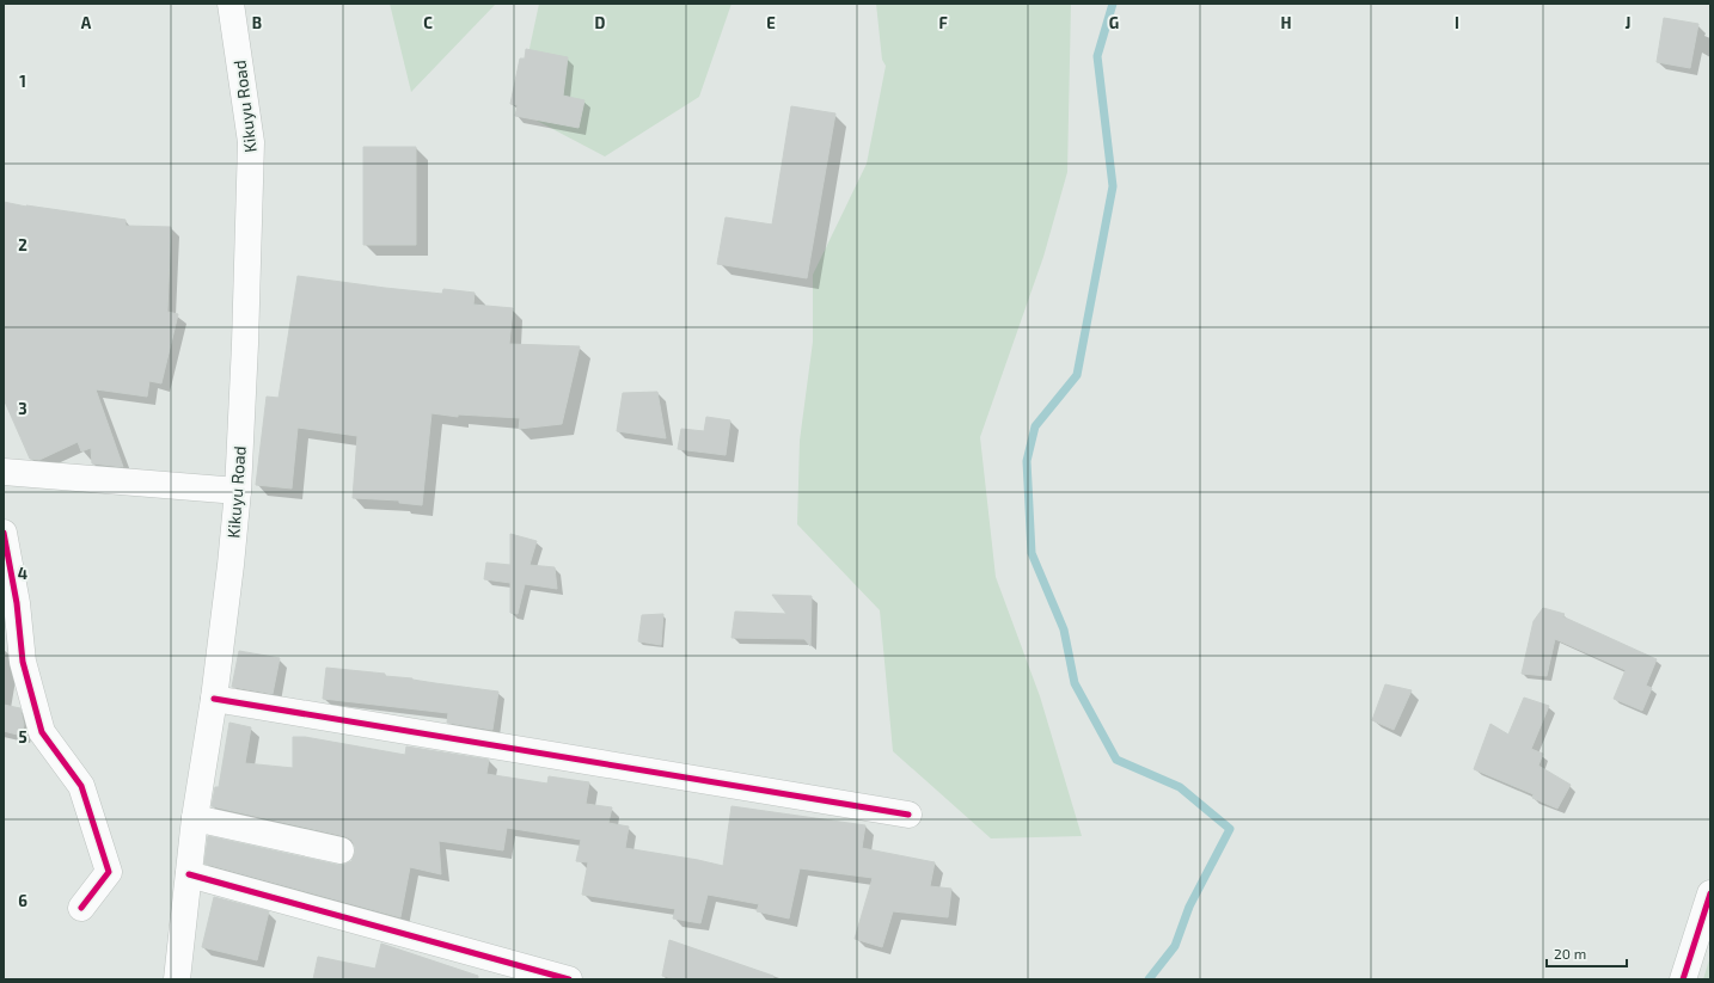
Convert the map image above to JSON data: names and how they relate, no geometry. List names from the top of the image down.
{
  "streets": {
    "street": ["Kikuyu Road"]
  },
  "scale_bar": "20 m",
  "grid": {
    "columns": [
      "A",
      "B",
      "C",
      "D",
      "E",
      "F",
      "G",
      "H",
      "I",
      "J"
    ],
    "rows": [
      "1",
      "2",
      "3",
      "4",
      "5",
      "6"
    ]
  }
}
